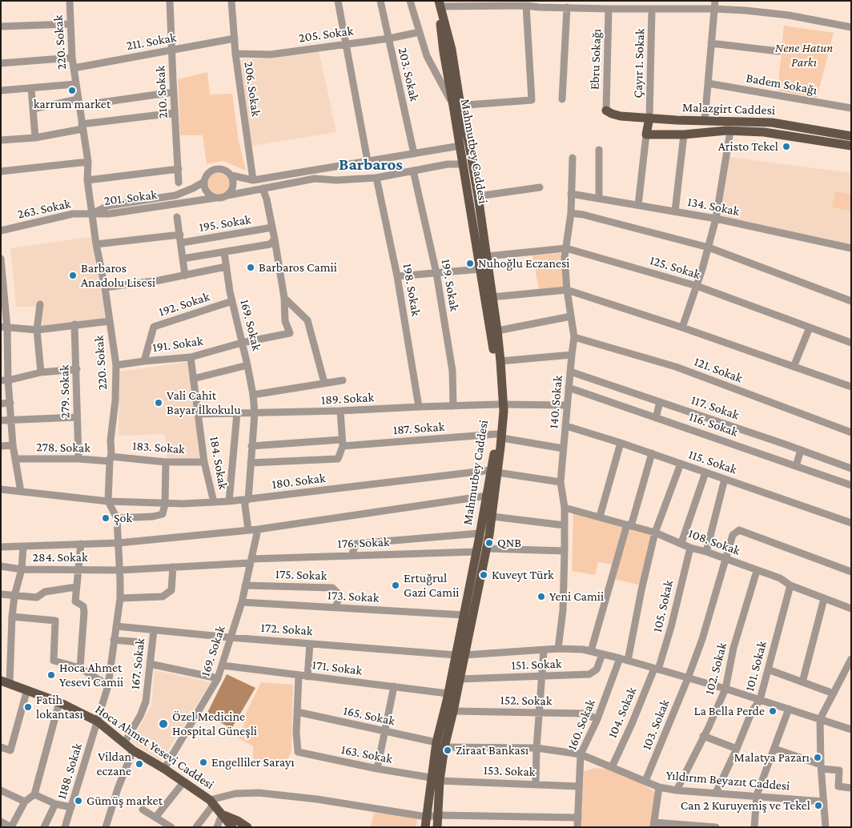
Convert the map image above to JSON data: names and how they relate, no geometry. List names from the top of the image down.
{
  "streets": {
    "main road": ["Malazgirt Caddesi", "Mahmutbey Caddesi", "Hoca Ahmet Yesevi Caddesi"],
    "street": [
      "205. Sokak",
      "211. Sokak",
      "220. Sokak",
      "Ebru Sokağı",
      "Çayır 1. Sokak",
      "203. Sokak",
      "Badem Sokağı",
      "206. Sokak",
      "210. Sokak",
      "201. Sokak",
      "134. Sokak",
      "263. Sokak",
      "195. Sokak",
      "125. Sokak",
      "199. Sokak",
      "198. Sokak",
      "192. Sokak",
      "169. Sokak",
      "191. Sokak",
      "121. Sokak",
      "279. Sokak",
      "189. Sokak",
      "140. Sokak",
      "117. Sokak",
      "116. Sokak",
      "187. Sokak",
      "278. Sokak",
      "183. Sokak",
      "115. Sokak",
      "184. Sokak",
      "180. Sokak",
      "108. Sokak",
      "176. Sokak",
      "284. Sokak",
      "175. Sokak",
      "173. Sokak",
      "105. Sokak",
      "172. Sokak",
      "167. Sokak",
      "151. Sokak",
      "101. Sokak",
      "171. Sokak",
      "102. Sokak",
      "152. Sokak",
      "104. Sokak",
      "165. Sokak",
      "160. Sokak",
      "103. Sokak",
      "163. Sokak",
      "1188. Sokak",
      "153. Sokak",
      "Yıldırım Beyazıt Caddesi"
    ]
  },
  "crossings": [
    ["205. Sokak", "203. Sokak"],
    ["205. Sokak", "206. Sokak"],
    ["211. Sokak", "220. Sokak"],
    ["211. Sokak", "206. Sokak"],
    ["211. Sokak", "210. Sokak"],
    ["220. Sokak", "201. Sokak"],
    ["220. Sokak", "263. Sokak"],
    ["220. Sokak", "195. Sokak"],
    ["220. Sokak", "191. Sokak"],
    ["220. Sokak", "278. Sokak"],
    ["220. Sokak", "183. Sokak"],
    ["220. Sokak", "180. Sokak"],
    ["220. Sokak", "176. Sokak"],
    ["220. Sokak", "284. Sokak"],
    ["220. Sokak", "172. Sokak"],
    ["220. Sokak", "Hoca Ahmet Yesevi Caddesi"],
    ["220. Sokak", "1188. Sokak"],
    ["Ebru Sokağı", "Malazgirt Caddesi"],
    ["Çayır 1. Sokak", "Malazgirt Caddesi"],
    ["203. Sokak", "201. Sokak"],
    ["206. Sokak", "201. Sokak"],
    ["Mahmutbey Caddesi", "201. Sokak"],
    ["Mahmutbey Caddesi", "125. Sokak"],
    ["Mahmutbey Caddesi", "189. Sokak"],
    ["Mahmutbey Caddesi", "187. Sokak"],
    ["Mahmutbey Caddesi", "180. Sokak"],
    ["Mahmutbey Caddesi", "176. Sokak"],
    ["Mahmutbey Caddesi", "173. Sokak"],
    ["Mahmutbey Caddesi", "172. Sokak"],
    ["Mahmutbey Caddesi", "151. Sokak"],
    ["Mahmutbey Caddesi", "171. Sokak"],
    ["Mahmutbey Caddesi", "152. Sokak"],
    ["Mahmutbey Caddesi", "165. Sokak"],
    ["Mahmutbey Caddesi", "163. Sokak"],
    ["Mahmutbey Caddesi", "153. Sokak"],
    ["Mahmutbey Caddesi", "Yıldırım Beyazıt Caddesi"],
    ["201. Sokak", "263. Sokak"],
    ["201. Sokak", "199. Sokak"],
    ["201. Sokak", "198. Sokak"],
    ["134. Sokak", "140. Sokak"],
    ["125. Sokak", "140. Sokak"],
    ["199. Sokak", "189. Sokak"],
    ["198. Sokak", "189. Sokak"],
    ["192. Sokak", "169. Sokak"],
    ["192. Sokak", "191. Sokak"],
    ["169. Sokak", "191. Sokak"],
    ["169. Sokak", "189. Sokak"],
    ["169. Sokak", "187. Sokak"],
    ["169. Sokak", "180. Sokak"],
    ["169. Sokak", "176. Sokak"],
    ["169. Sokak", "175. Sokak"],
    ["169. Sokak", "173. Sokak"],
    ["169. Sokak", "172. Sokak"],
    ["169. Sokak", "171. Sokak"],
    ["169. Sokak", "Hoca Ahmet Yesevi Caddesi"],
    ["191. Sokak", "184. Sokak"],
    ["121. Sokak", "140. Sokak"],
    ["279. Sokak", "278. Sokak"],
    ["189. Sokak", "140. Sokak"],
    ["189. Sokak", "184. Sokak"],
    ["140. Sokak", "117. Sokak"],
    ["140. Sokak", "116. Sokak"],
    ["140. Sokak", "187. Sokak"],
    ["140. Sokak", "115. Sokak"],
    ["140. Sokak", "180. Sokak"],
    ["140. Sokak", "108. Sokak"],
    ["140. Sokak", "172. Sokak"],
    ["278. Sokak", "183. Sokak"],
    ["183. Sokak", "184. Sokak"],
    ["184. Sokak", "180. Sokak"],
    ["108. Sokak", "105. Sokak"],
    ["108. Sokak", "101. Sokak"],
    ["108. Sokak", "102. Sokak"],
    ["108. Sokak", "103. Sokak"],
    ["176. Sokak", "284. Sokak"],
    ["175. Sokak", "173. Sokak"],
    ["105. Sokak", "172. Sokak"],
    ["105. Sokak", "104. Sokak"],
    ["172. Sokak", "167. Sokak"],
    ["172. Sokak", "151. Sokak"],
    ["172. Sokak", "101. Sokak"],
    ["172. Sokak", "102. Sokak"],
    ["172. Sokak", "104. Sokak"],
    ["172. Sokak", "160. Sokak"],
    ["172. Sokak", "103. Sokak"],
    ["167. Sokak", "Hoca Ahmet Yesevi Caddesi"],
    ["101. Sokak", "Yıldırım Beyazıt Caddesi"],
    ["102. Sokak", "Yıldırım Beyazıt Caddesi"],
    ["152. Sokak", "160. Sokak"],
    ["104. Sokak", "Yıldırım Beyazıt Caddesi"],
    ["165. Sokak", "163. Sokak"],
    ["165. Sokak", "Yıldırım Beyazıt Caddesi"],
    ["160. Sokak", "153. Sokak"],
    ["160. Sokak", "Yıldırım Beyazıt Caddesi"],
    ["103. Sokak", "Yıldırım Beyazıt Caddesi"],
    ["Hoca Ahmet Yesevi Caddesi", "1188. Sokak"],
    ["163. Sokak", "153. Sokak"]
  ],
  "districts": ["Barbaros"],
  "parks": ["Nene Hatun Parkı"],
  "places": [
    "karrum market",
    "Aristo Tekel",
    "Nuhoğlu Eczanesi",
    "Barbaros Camii",
    "Barbaros Anadolu Lisesi",
    "Vali Cahit Bayar İlkokulu",
    "Şok",
    "QNB",
    "Kuveyt Türk",
    "Ertuğrul Gazi Camii",
    "Yeni Camii",
    "Hoca Ahmet Yesevi Camii",
    "Fatih lokantası",
    "La Bella Perde",
    "Özel Medicine Hospital Güneşli",
    "Ziraat Bankası",
    "Malatya Pazarı",
    "Engelliler Sarayı",
    "Vildan eczane",
    "Gümüş market",
    "Can 2 Kuruyemiş ve Tekel"
  ]
}
